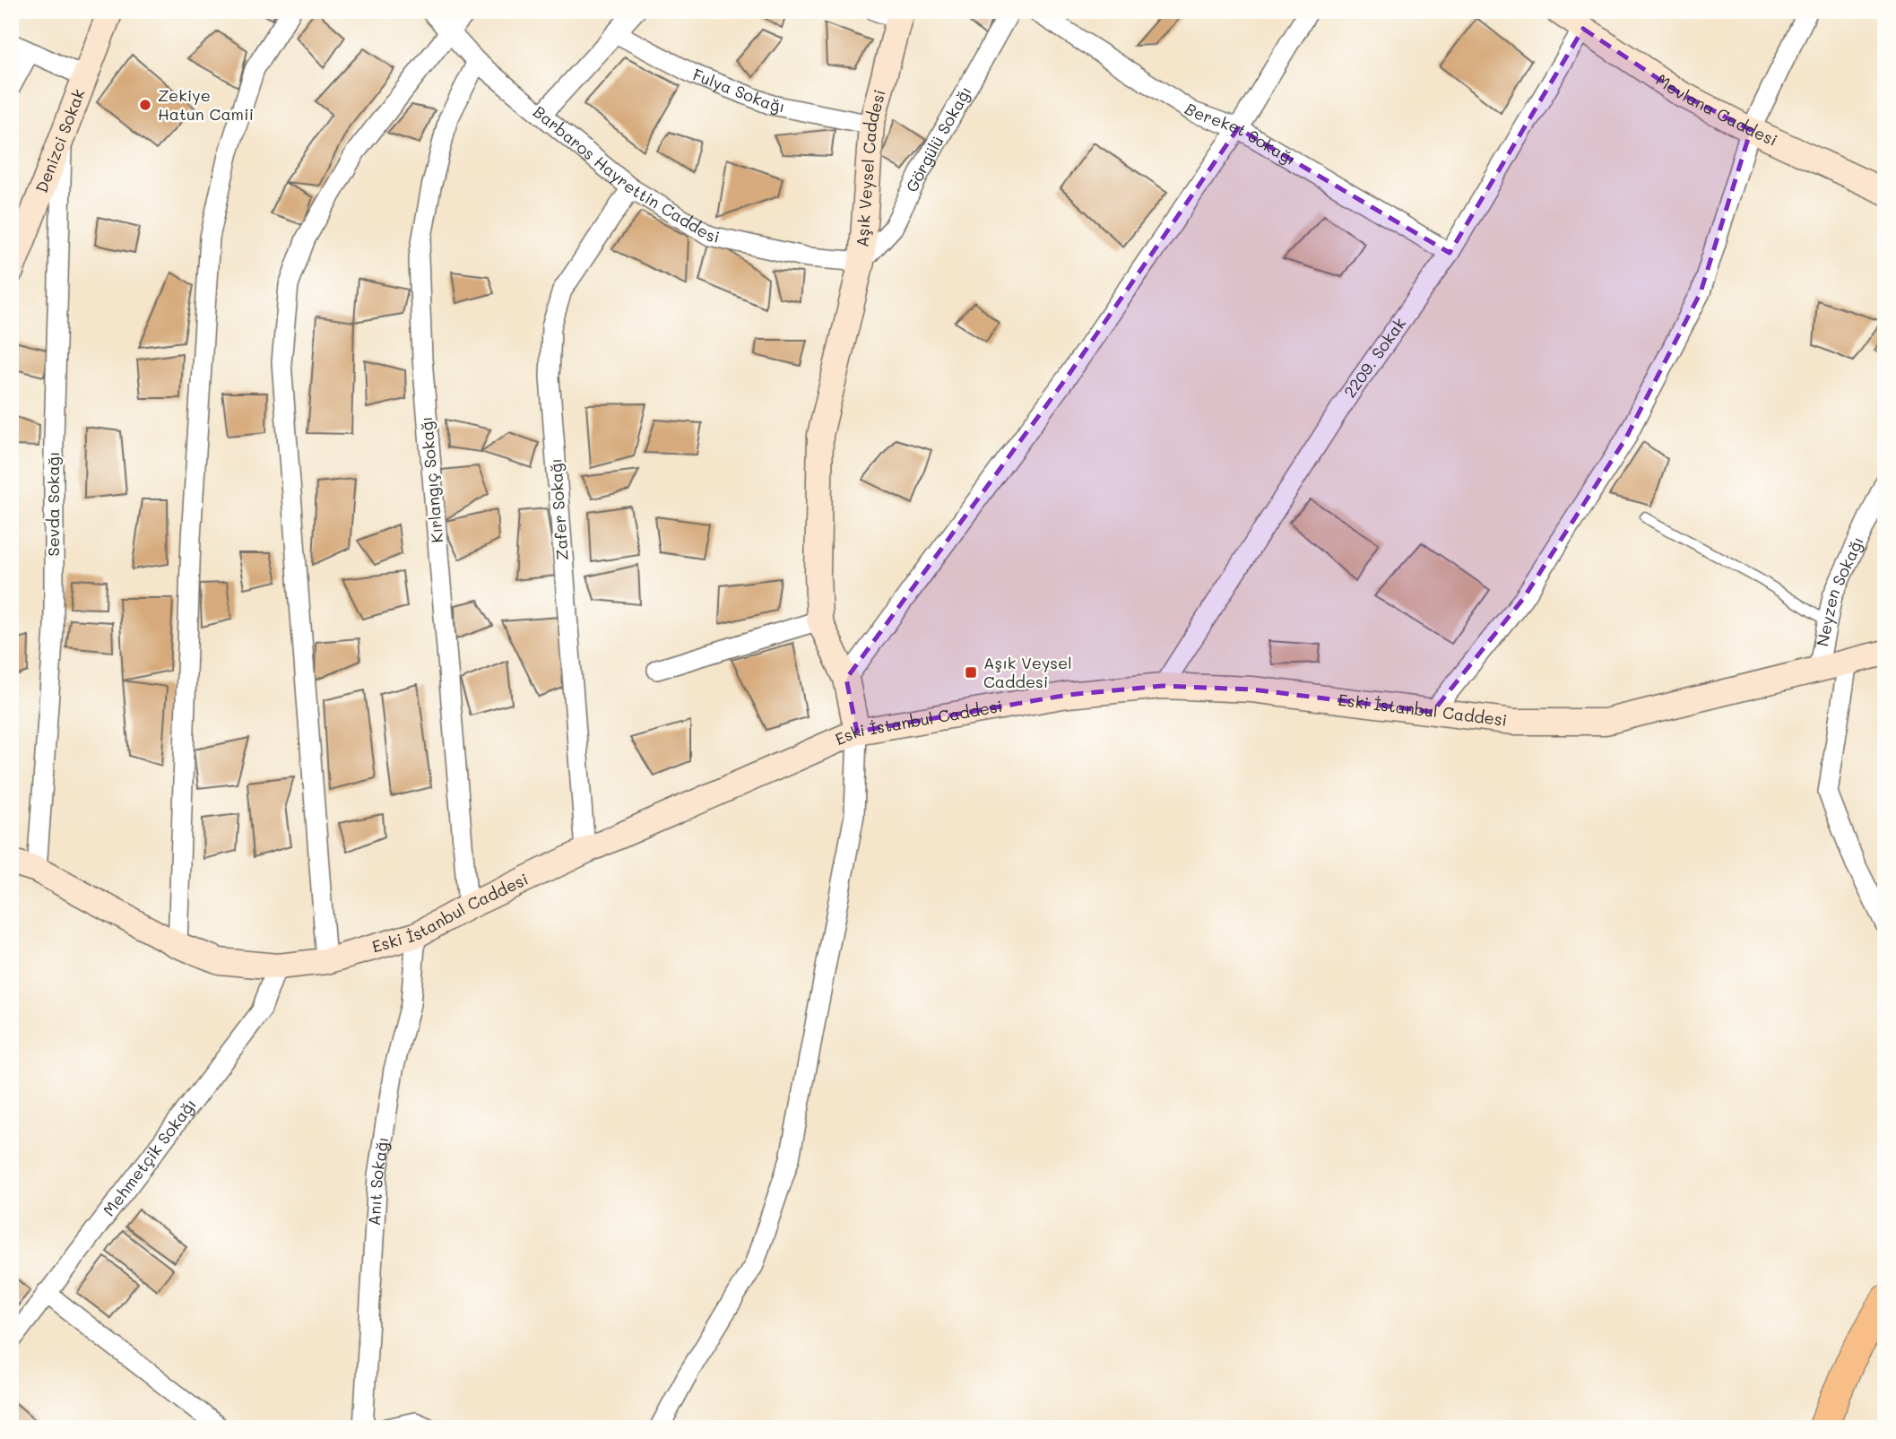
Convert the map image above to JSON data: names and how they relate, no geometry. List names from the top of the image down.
{
  "streets": {
    "main road": [
      "Mevlana Caddesi",
      "Denizci Sokak",
      "Aşık Veysel Caddesi",
      "Eski İstanbul Caddesi"
    ],
    "street": [
      "Fulya Sokağı",
      "Bereket Sokağı",
      "Görgülü Sokağı",
      "Barbaros Hayrettin Caddesi",
      "2209. Sokak",
      "Kırlangıç Sokağı",
      "Sevda Sokağı",
      "Zafer Sokağı",
      "Neyzen Sokağı",
      "Mehmetçik Sokağı",
      "Anıt Sokağı"
    ]
  },
  "crossings": [
    ["Fulya Sokağı", "Aşık Veysel Caddesi"],
    ["Mevlana Caddesi", "2209. Sokak"],
    ["Bereket Sokağı", "2209. Sokak"],
    ["Görgülü Sokağı", "Aşık Veysel Caddesi"],
    ["Görgülü Sokağı", "Barbaros Hayrettin Caddesi"],
    ["Denizci Sokak", "Sevda Sokağı"],
    ["Aşık Veysel Caddesi", "Barbaros Hayrettin Caddesi"],
    ["Aşık Veysel Caddesi", "Eski İstanbul Caddesi"],
    ["Barbaros Hayrettin Caddesi", "Kırlangıç Sokağı"],
    ["Barbaros Hayrettin Caddesi", "Zafer Sokağı"],
    ["2209. Sokak", "Eski İstanbul Caddesi"],
    ["Kırlangıç Sokağı", "Eski İstanbul Caddesi"],
    ["Sevda Sokağı", "Eski İstanbul Caddesi"],
    ["Zafer Sokağı", "Eski İstanbul Caddesi"],
    ["Neyzen Sokağı", "Eski İstanbul Caddesi"],
    ["Eski İstanbul Caddesi", "Mehmetçik Sokağı"],
    ["Eski İstanbul Caddesi", "Anıt Sokağı"]
  ],
  "places": {
    "other": ["Zekiye Hatun Camii"],
    "transit": ["Aşık Veysel Caddesi"]
  }
}
